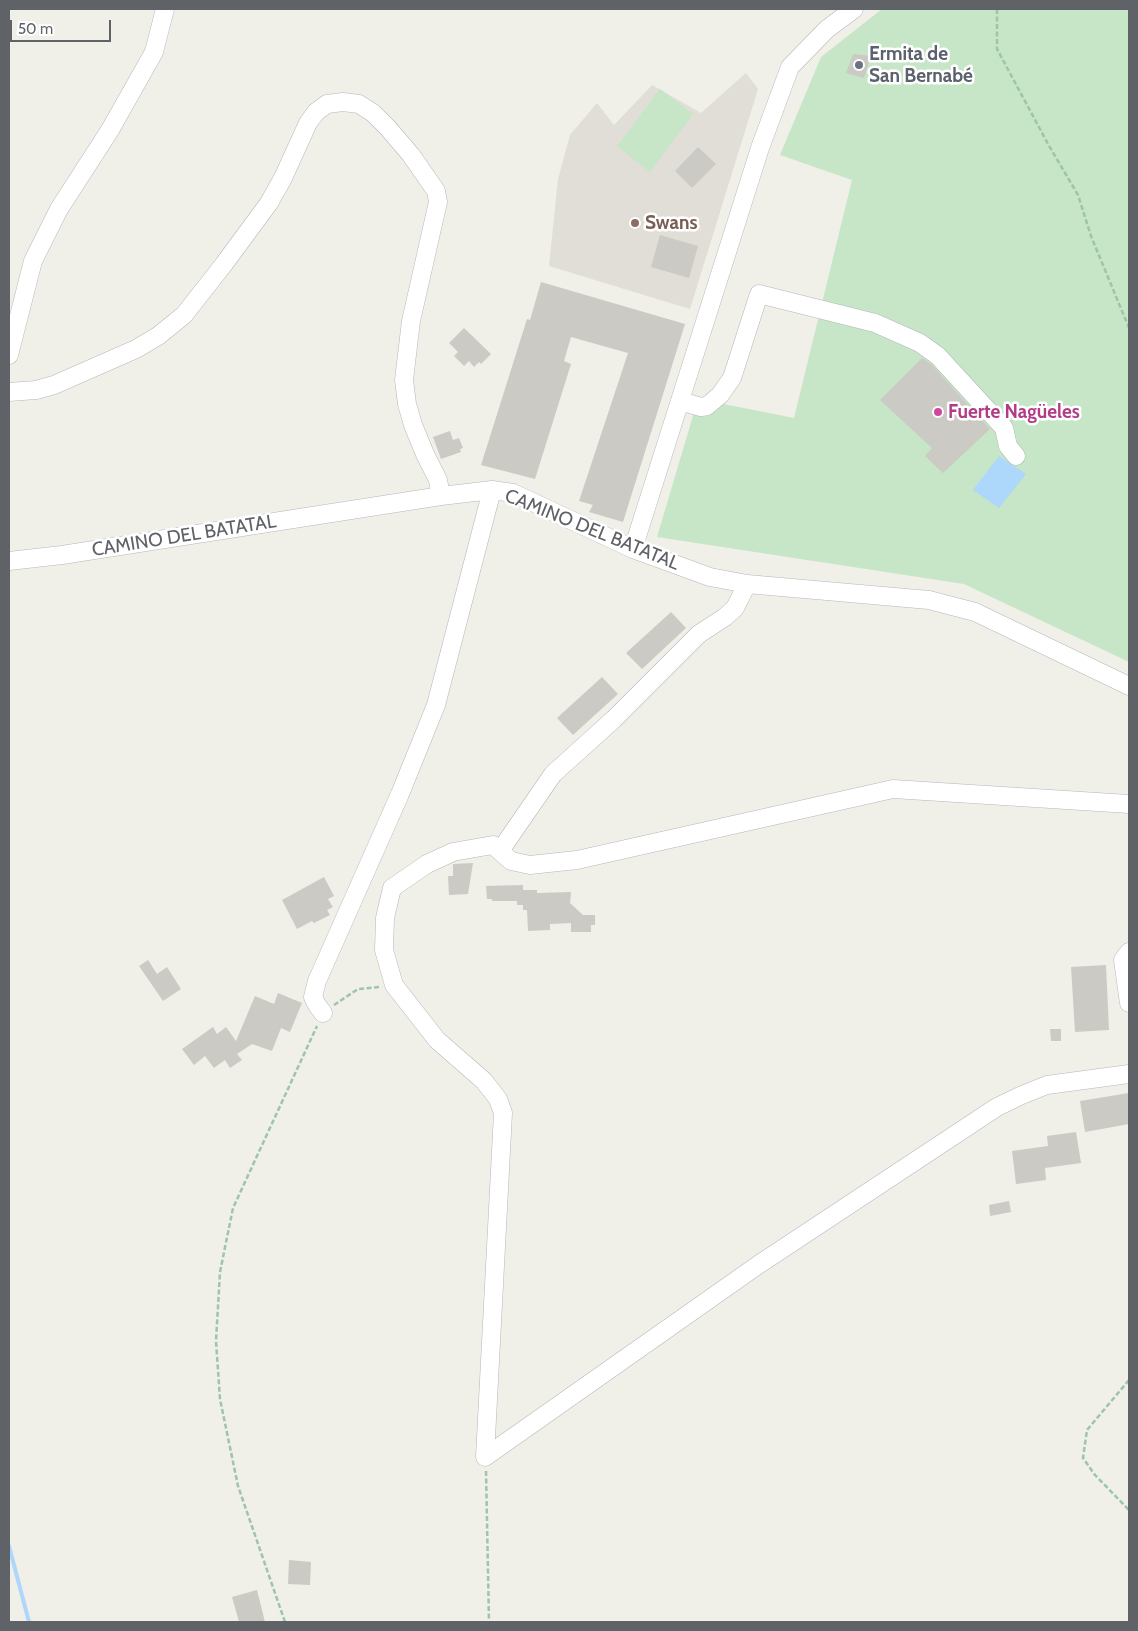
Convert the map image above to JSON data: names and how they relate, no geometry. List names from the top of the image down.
{
  "streets": {
    "street": ["CAMINO DEL BATATAL"]
  },
  "places": ["Ermita de San Bernabé", "Swans", "Fuerte Nagüeles"],
  "scale_bar": "50 m"
}
